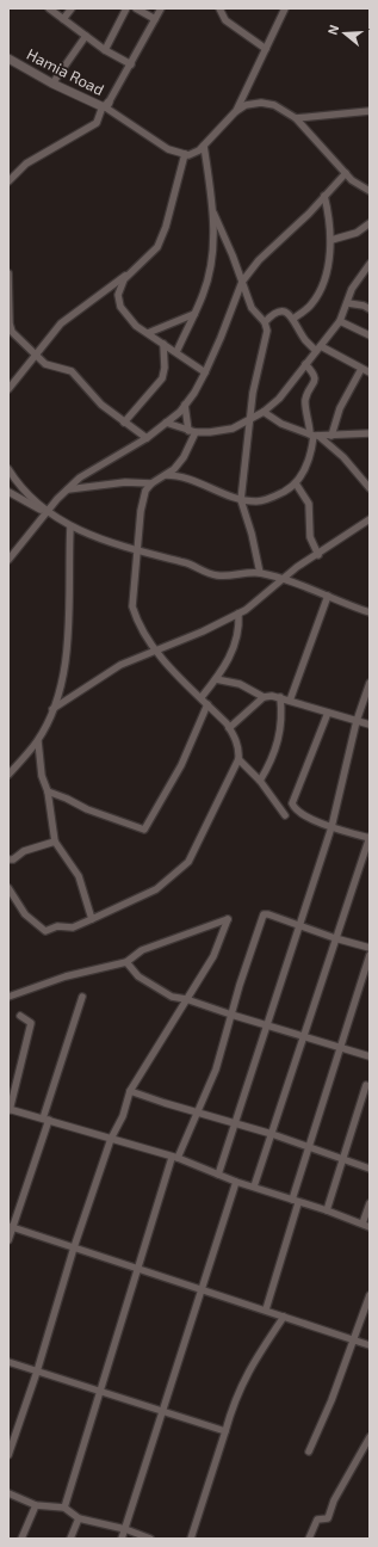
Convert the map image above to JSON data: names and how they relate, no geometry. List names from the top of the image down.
{
  "streets": {
    "street": ["Hamia Road"]
  },
  "north": "left"
}
